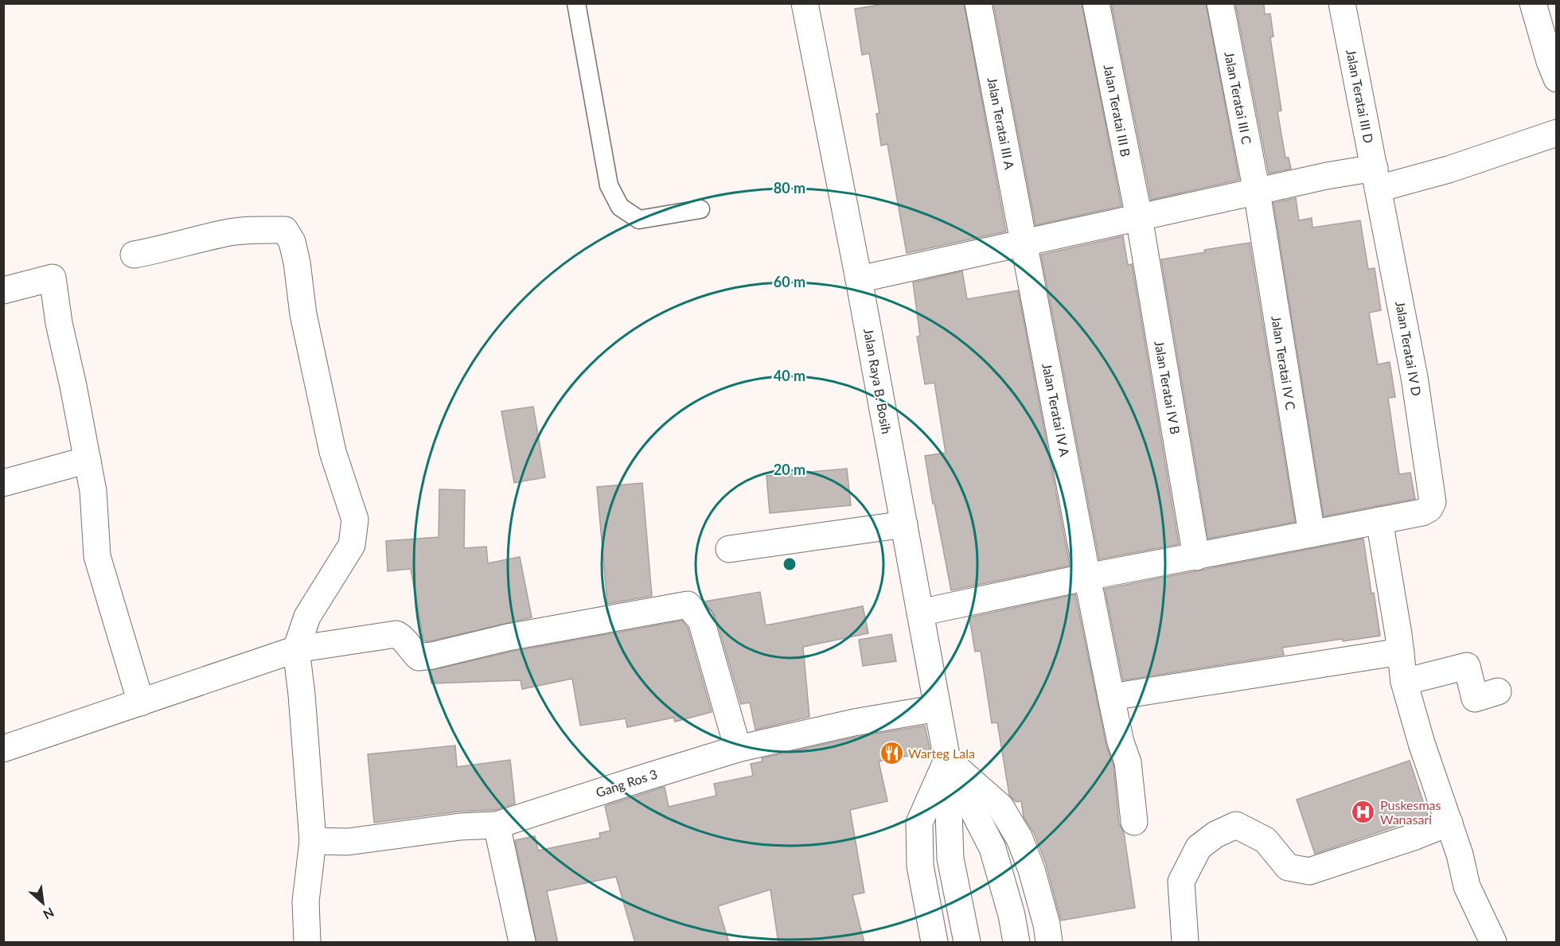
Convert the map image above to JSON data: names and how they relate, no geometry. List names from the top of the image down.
{
  "streets": {
    "street": [
      "Jalan Teratai III D",
      "Jalan Teratai III C",
      "Jalan Teratai III B",
      "Jalan Teratai III A",
      "Jalan Teratai IV D",
      "Jalan Teratai IV C",
      "Jalan Raya B. Bosih",
      "Jalan Teratai IV B",
      "Jalan Teratai IV A",
      "Gang Ros 3"
    ]
  },
  "crossings": [
    ["Jalan Teratai III D", "Jalan Teratai IV D"],
    ["Jalan Teratai III C", "Jalan Teratai IV C"],
    ["Jalan Teratai III B", "Jalan Teratai IV B"],
    ["Jalan Teratai III A", "Jalan Teratai IV A"],
    ["Jalan Raya B. Bosih", "Gang Ros 3"]
  ],
  "places": {
    "restaurant": ["Warteg Lala"],
    "hospital": ["Puskesmas Wanasari"]
  },
  "north": "bottom right",
  "rings": [
    "80 m",
    "60 m",
    "40 m",
    "20 m"
  ]
}
